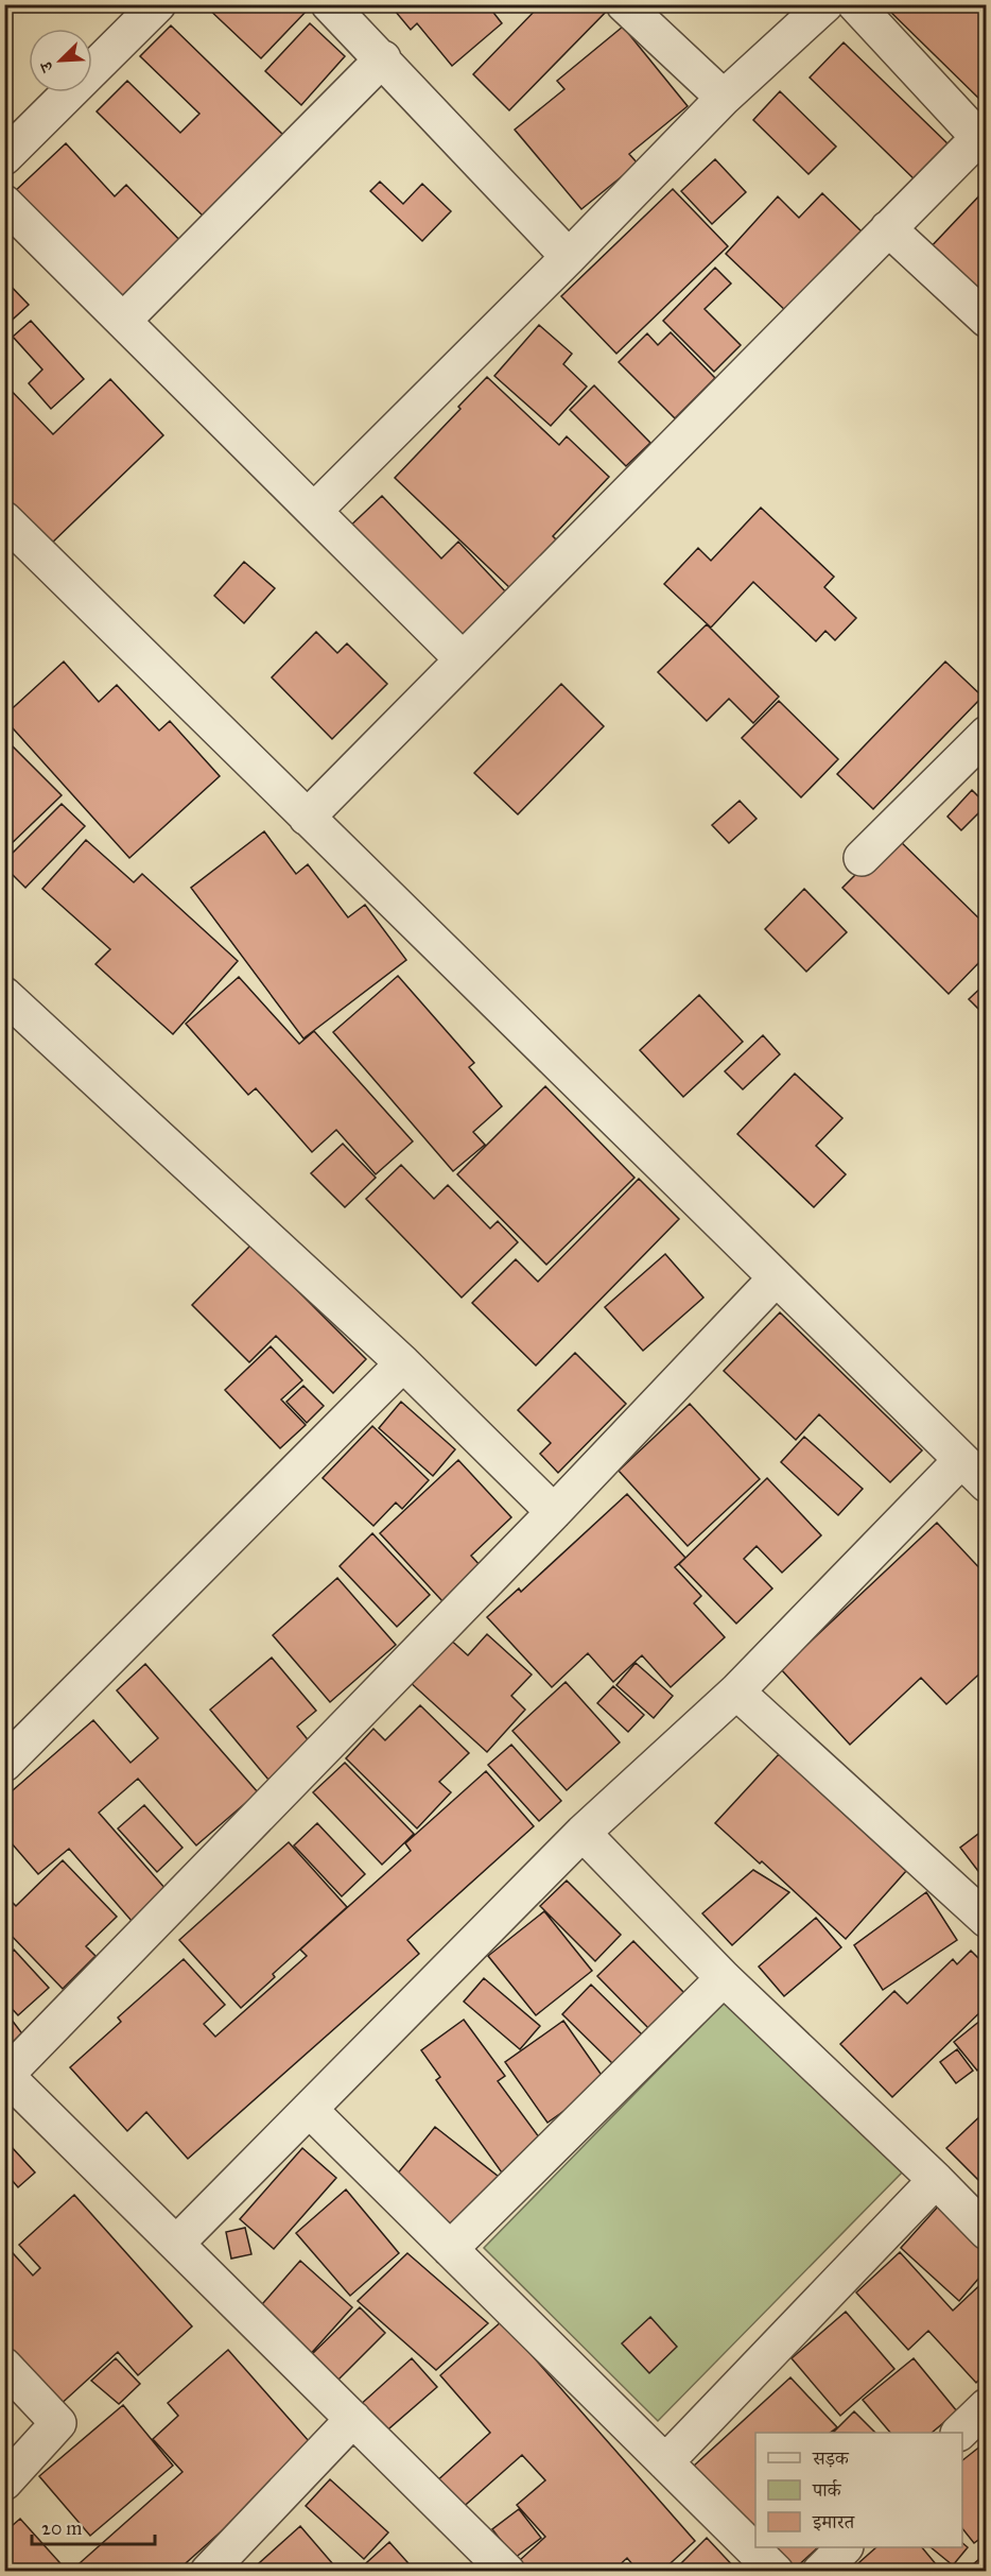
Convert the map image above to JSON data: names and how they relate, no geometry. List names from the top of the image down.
{
  "legend": ["सड़क", "पार्क", "इमारत"],
  "scale_bar": "20 m",
  "north": "bottom left"
}
